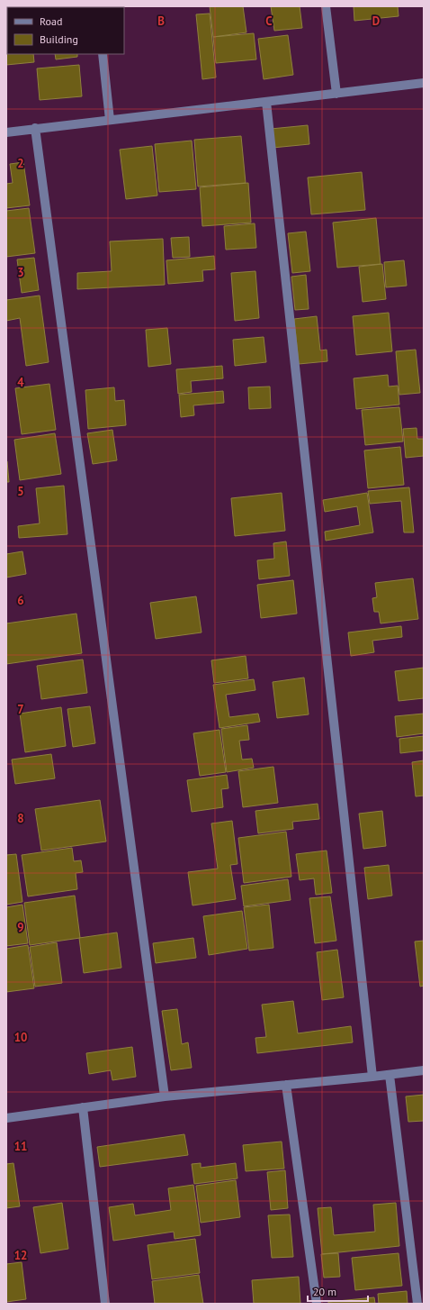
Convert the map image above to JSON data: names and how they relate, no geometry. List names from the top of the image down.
{
  "legend": ["Road", "Building"],
  "scale_bar": "20 m",
  "grid": {
    "columns": ["B", "C", "D"],
    "rows": [
      "2",
      "3",
      "4",
      "5",
      "6",
      "7",
      "8",
      "9",
      "10",
      "11",
      "12"
    ]
  }
}
